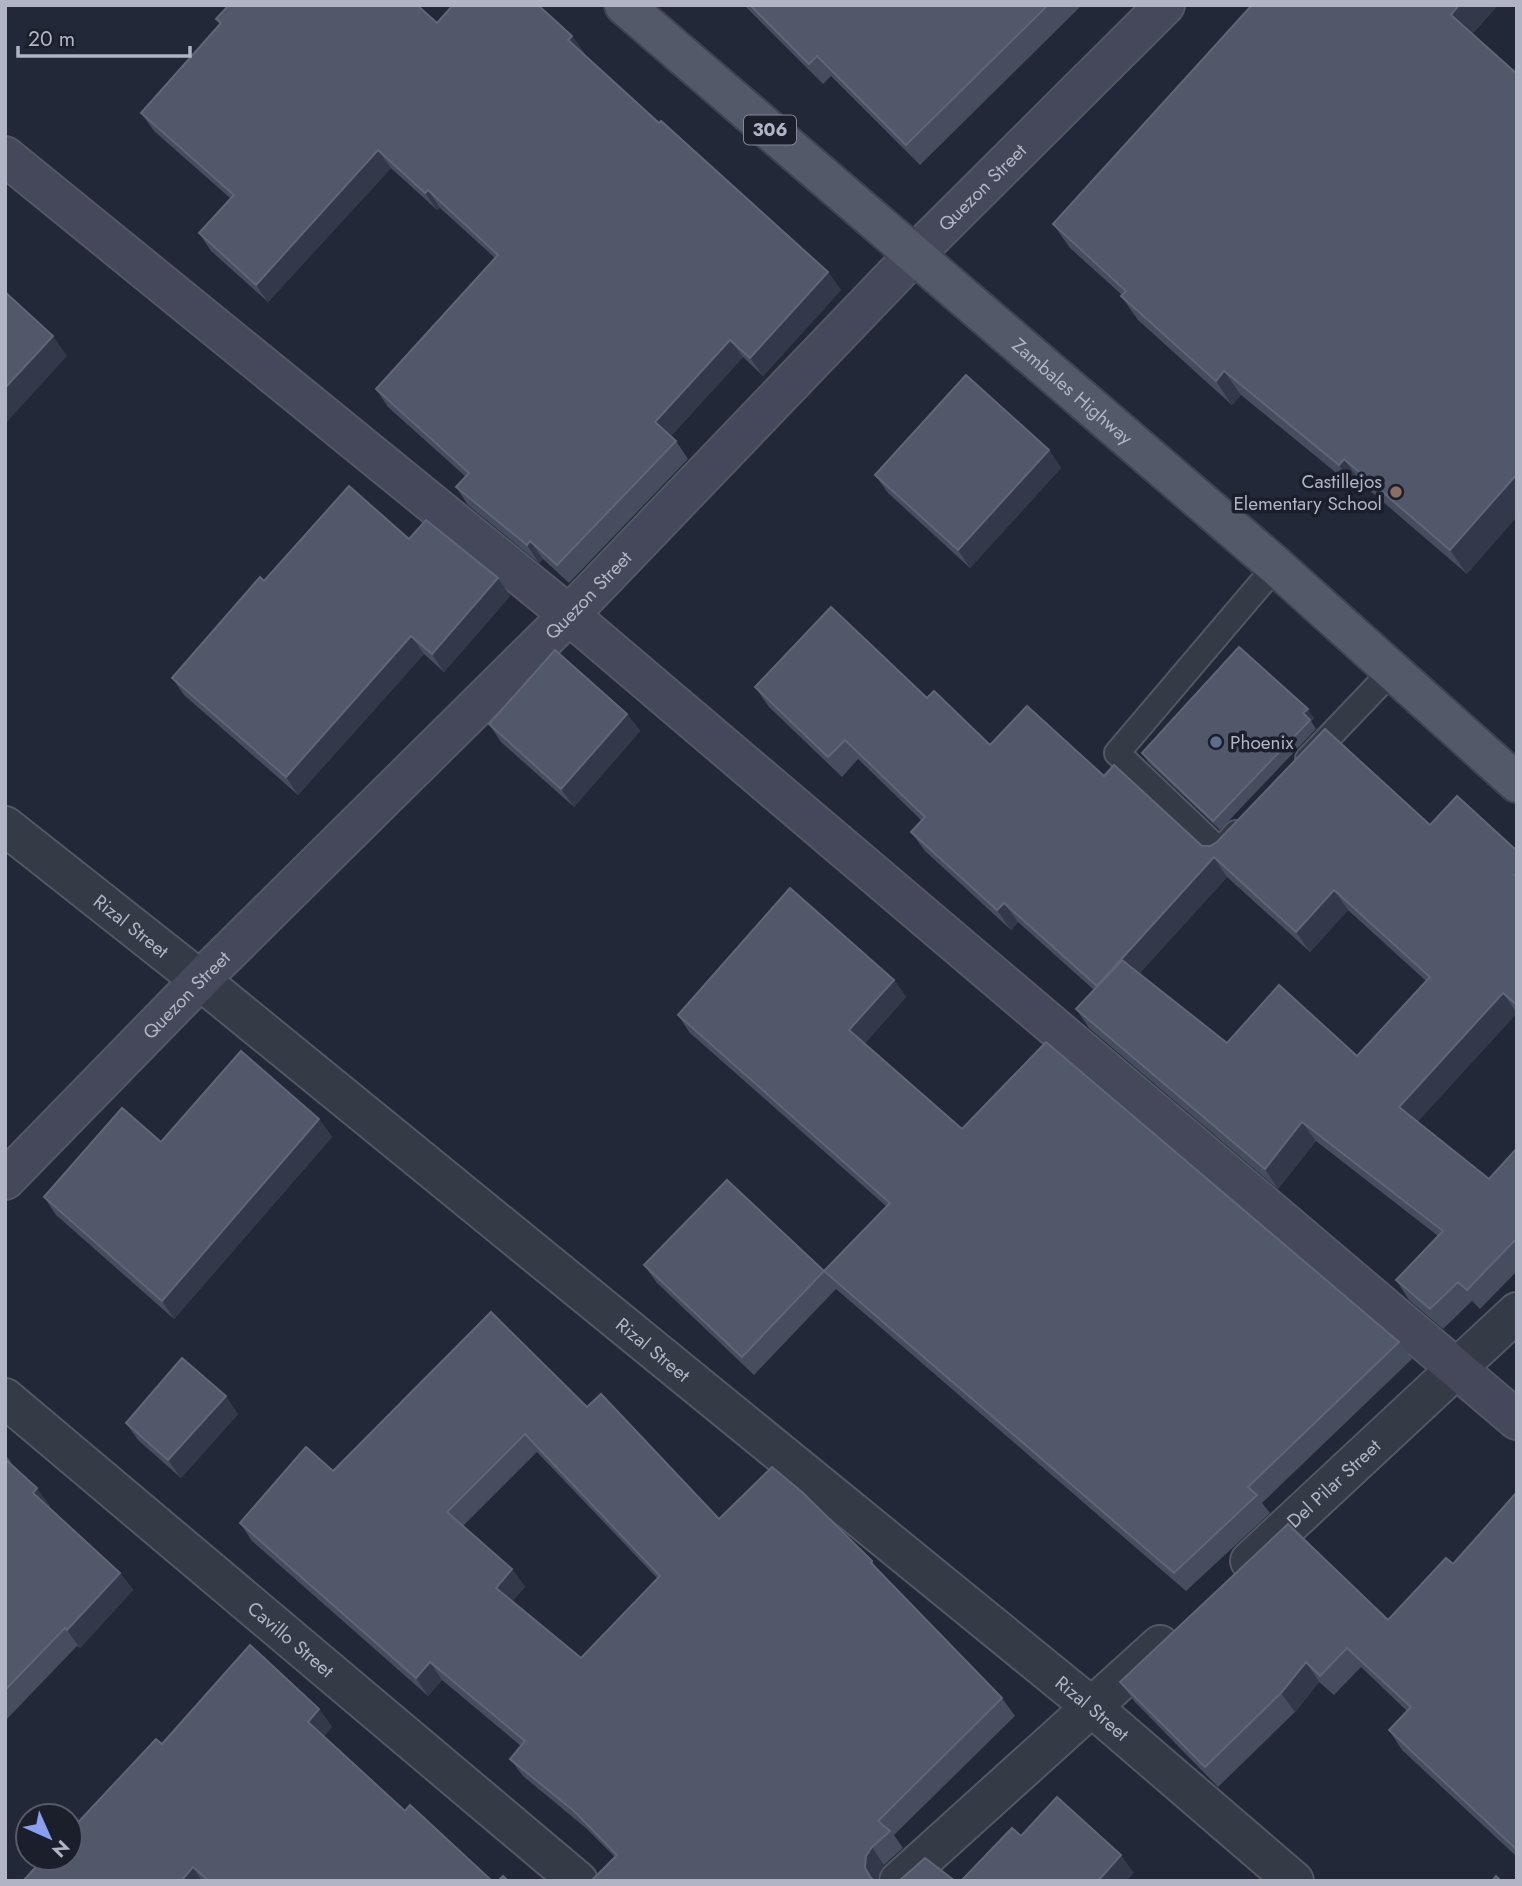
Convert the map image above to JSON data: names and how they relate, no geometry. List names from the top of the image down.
{
  "streets": {
    "main road": ["306", "Zambales Highway"],
    "street": [
      "Quezon Street",
      "Rizal Street",
      "Del Pilar Street",
      "Cavillo Street"
    ]
  },
  "crossings": [
    ["Quezon Street", "Zambales Highway"],
    ["Quezon Street", "Rizal Street"]
  ],
  "places": ["Castillejos Elementary School", "Phoenix"],
  "scale_bar": "20 m",
  "north": "bottom right"
}
